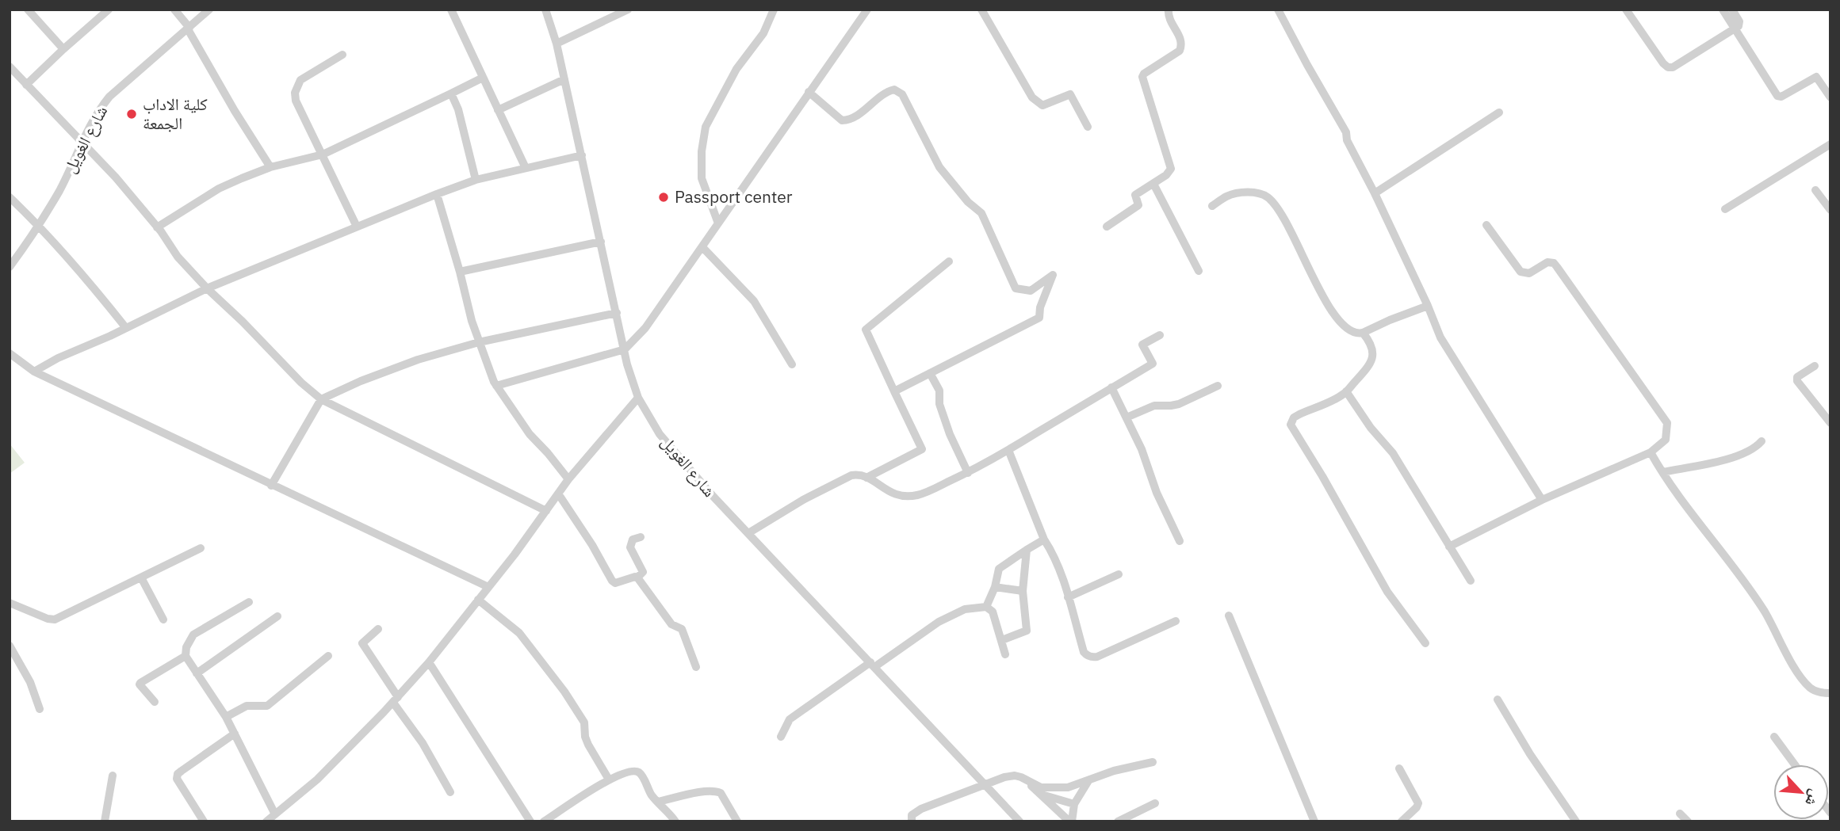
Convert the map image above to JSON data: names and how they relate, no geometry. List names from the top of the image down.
{
  "streets": {
    "street": ["شارع الغويل"]
  },
  "places": ["كلية اﻻداب الجمعة", "Passport center"],
  "north": "bottom right"
}
